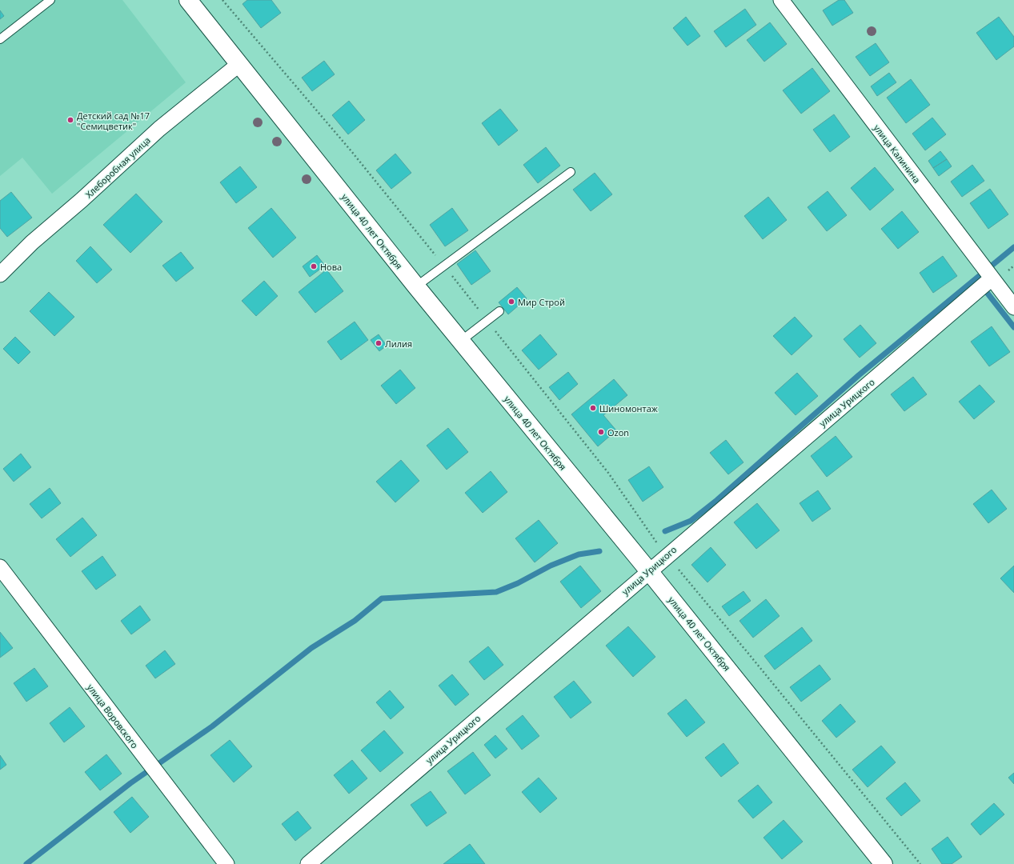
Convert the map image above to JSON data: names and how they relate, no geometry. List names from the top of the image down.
{
  "streets": {
    "street": [
      "улица Калинина",
      "Хлеборобная улица",
      "улица 40 лет Октября",
      "улица Урицкого",
      "улица Воровского"
    ]
  },
  "crossings": [
    ["улица Калинина", "улица Урицкого"],
    ["Хлеборобная улица", "улица 40 лет Октября"],
    ["улица 40 лет Октября", "улица Урицкого"]
  ],
  "places": [
    "Детский сад №17 \"Семицветик\"",
    "Нова",
    "Мир Строй",
    "Лилия",
    "Шиномонтаж",
    "Ozon"
  ]
}
